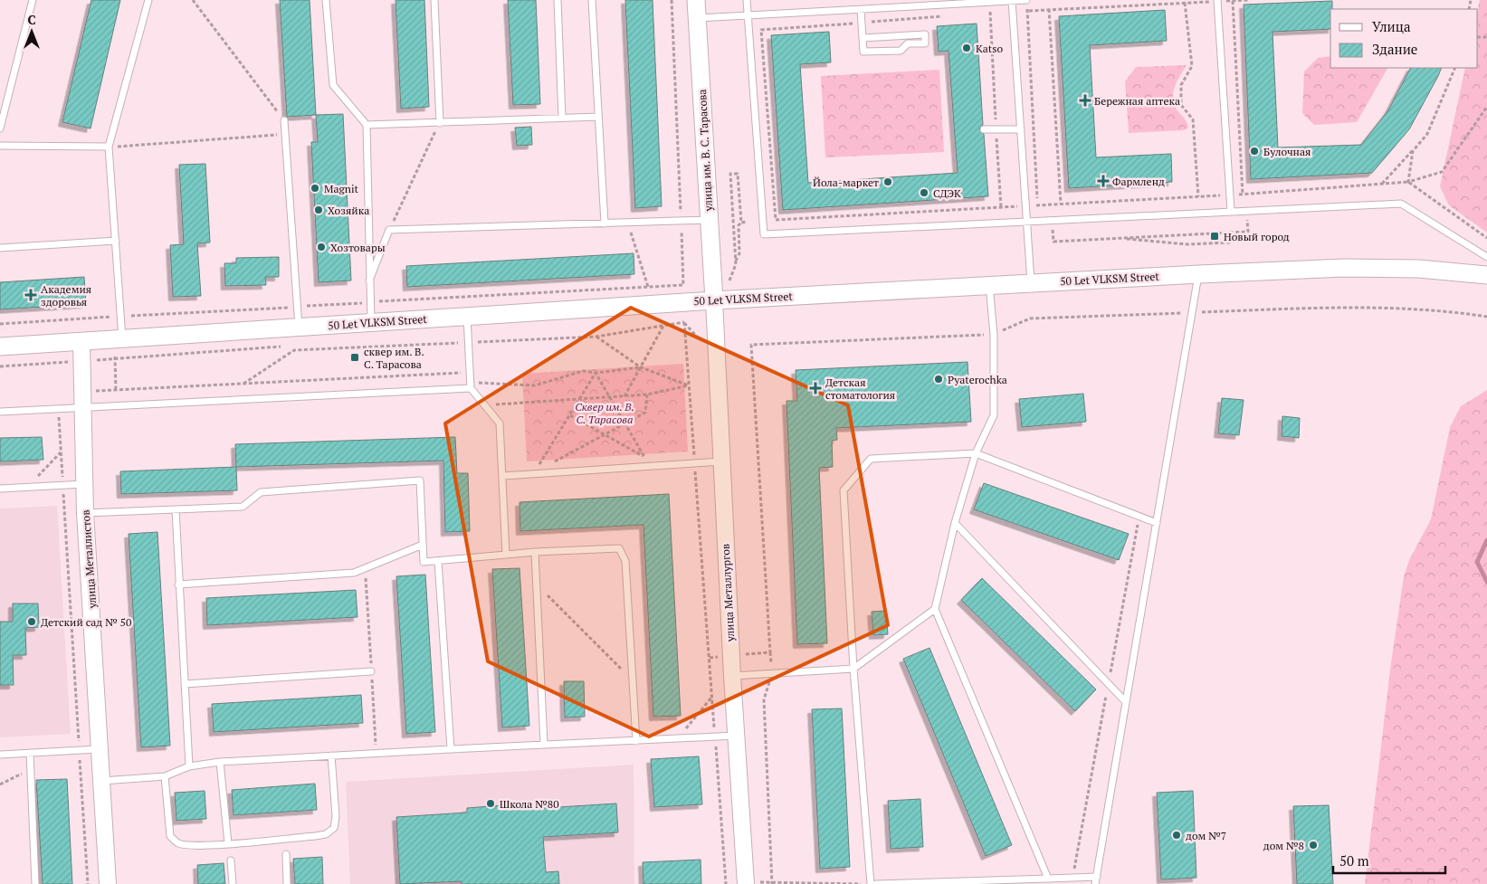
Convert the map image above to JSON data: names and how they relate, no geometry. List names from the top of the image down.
{
  "streets": {
    "main road": ["улица им. В. С. Тарасова", "50 Let VLKSM Street"],
    "street": ["улица Металлистов", "улица Металлургов"]
  },
  "crossings": [
    ["улица им. В. С. Тарасова", "50 Let VLKSM Street"],
    ["улица им. В. С. Тарасова", "улица Металлургов"],
    ["50 Let VLKSM Street", "улица Металлистов"],
    ["50 Let VLKSM Street", "улица Металлургов"]
  ],
  "parks": ["Сквер им. В. С. Тарасова"],
  "places": {
    "other": [
      "Katso",
      "Булочная",
      "Йола-маркет",
      "Magnit",
      "СДЭК",
      "Хозяйка",
      "Хозтовары",
      "Pyaterochka",
      "Детский сад № 50",
      "Школа №80",
      "дом №7",
      "дом №8"
    ],
    "health": [
      "Бережная аптека",
      "Фармленд",
      "Академия здоровья",
      "Детская стоматология"
    ],
    "transit": ["Новый город", "сквер им. В. С. Тарасова"]
  },
  "legend": ["Улица", "Здание"],
  "scale_bar": "50 m",
  "north": "top"
}
